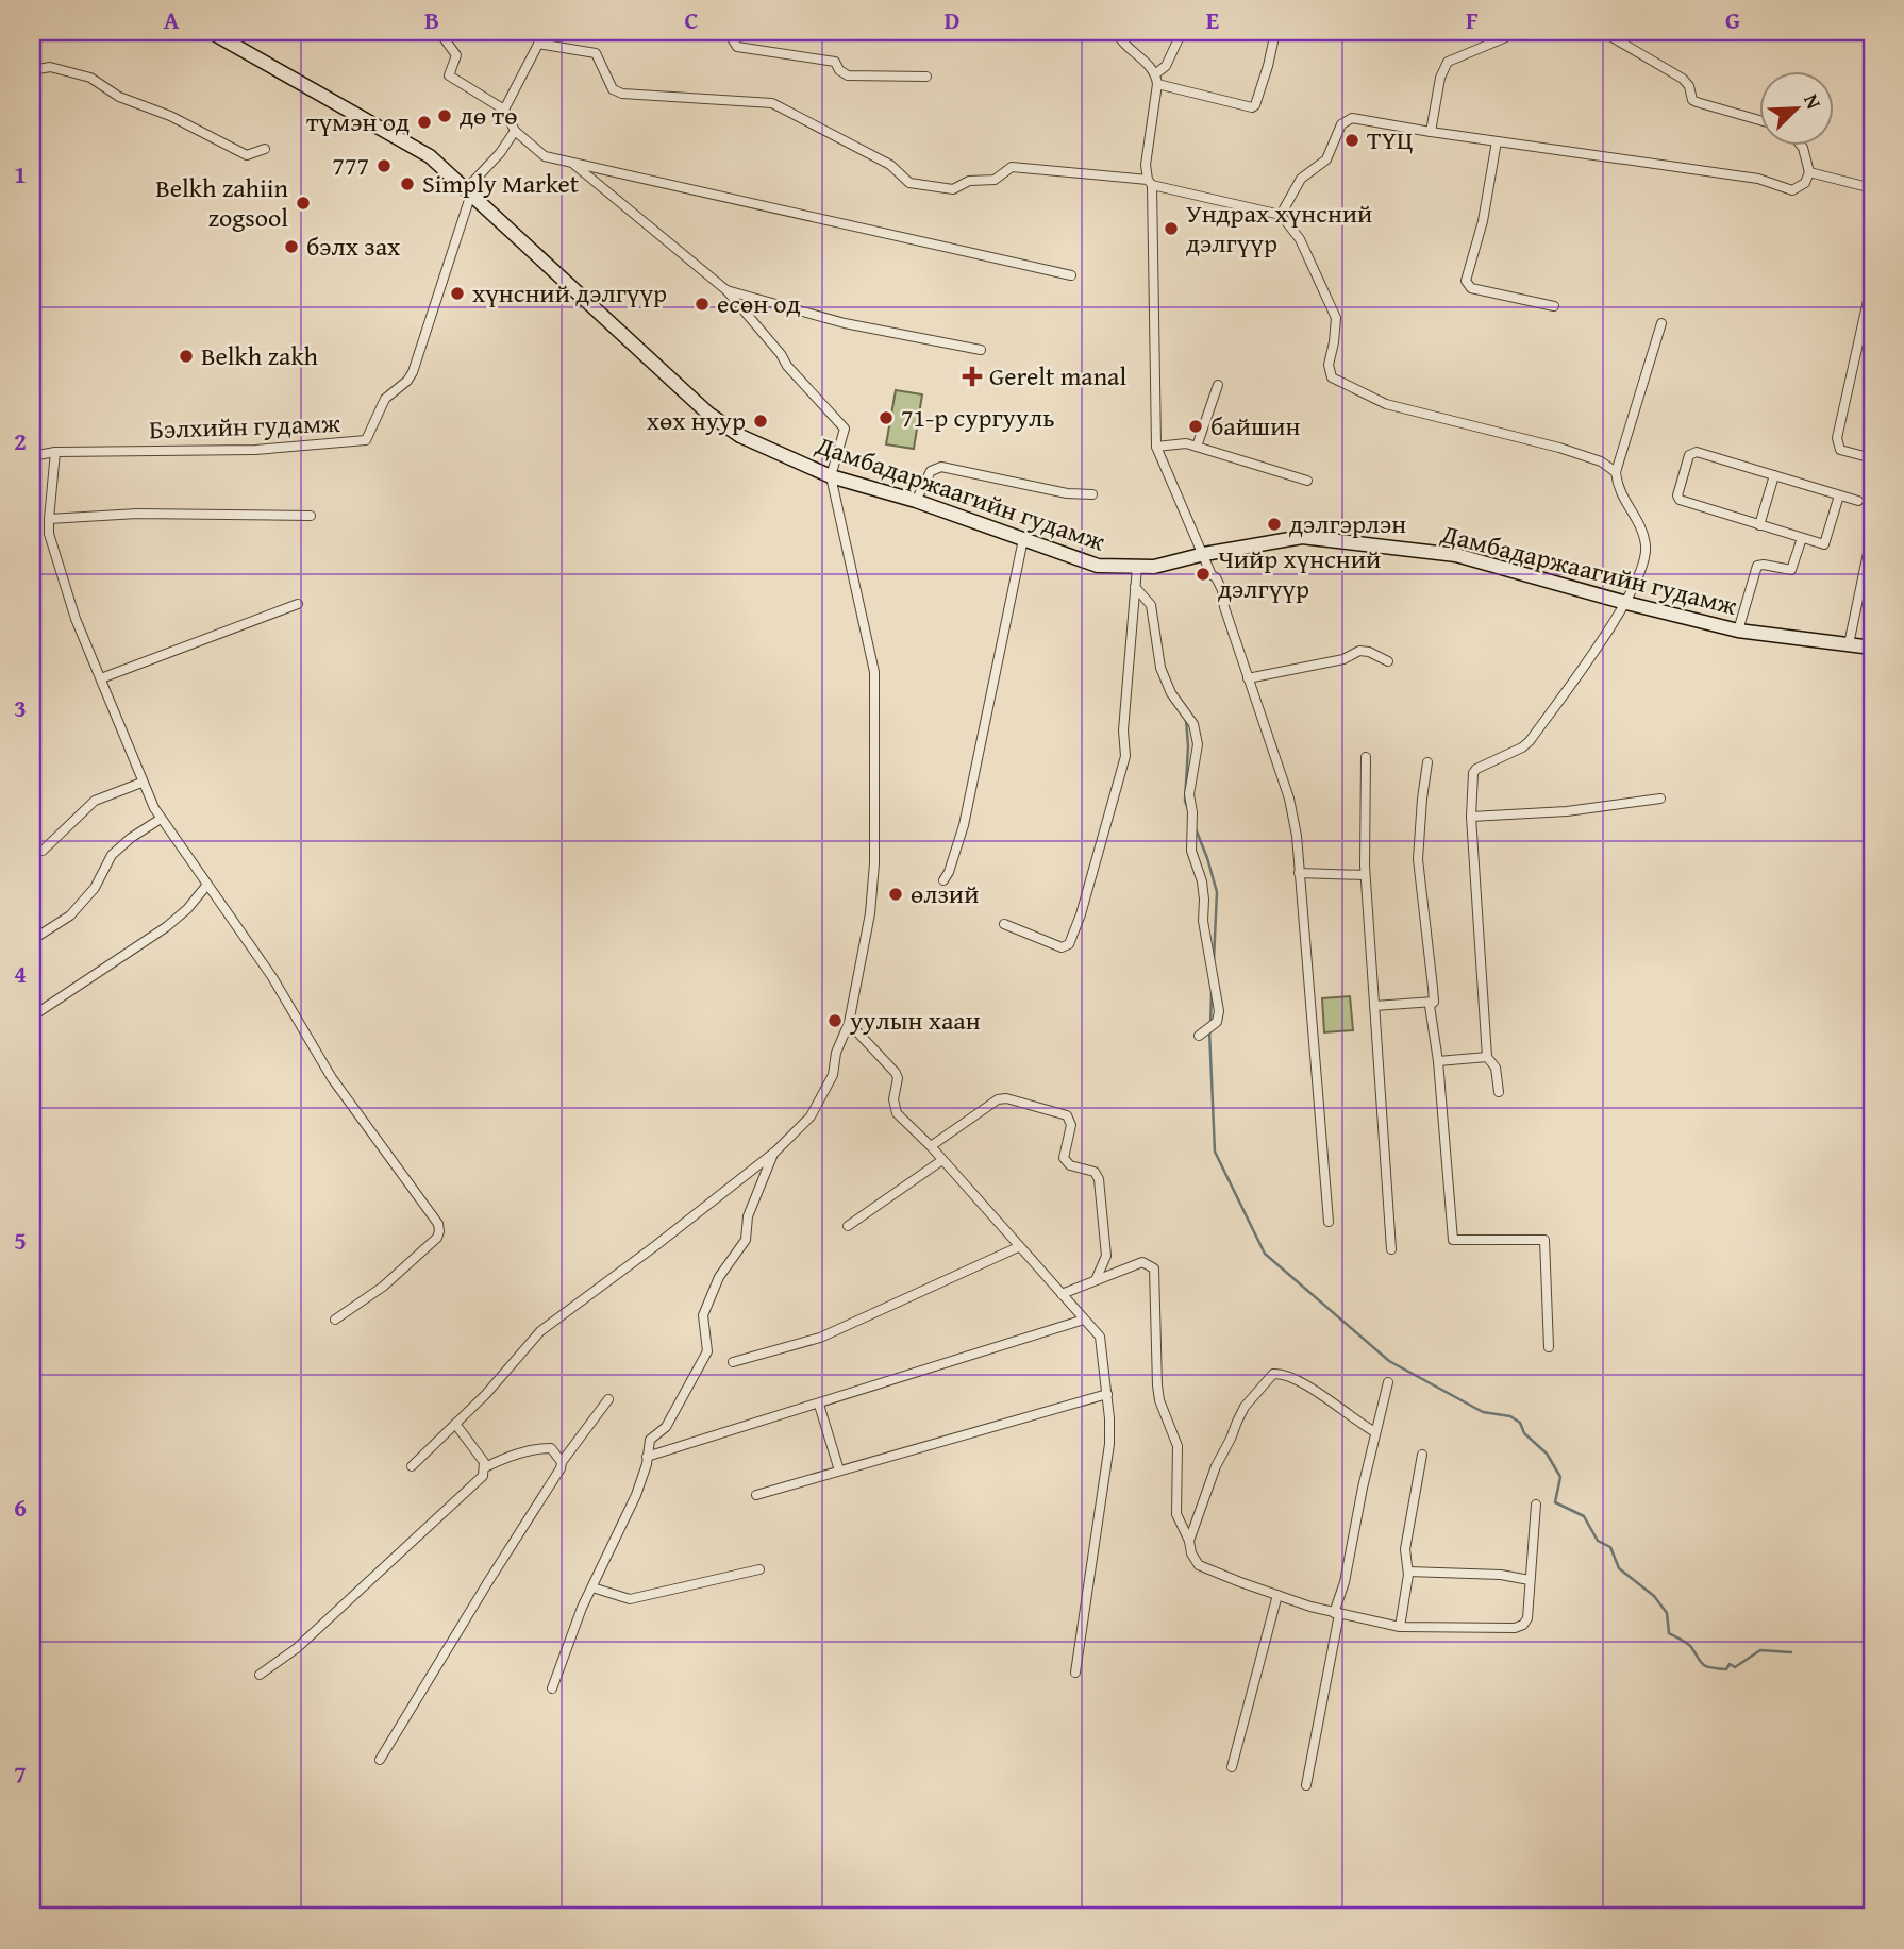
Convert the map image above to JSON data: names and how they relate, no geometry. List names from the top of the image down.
{
  "streets": {
    "main road": ["Дамбадаржаагийн гудамж"],
    "street": ["Бэлхийн гудамж"]
  },
  "crossings": [
    ["Бэлхийн гудамж", "Дамбадаржаагийн гудамж"]
  ],
  "places": {
    "other": [
      "дө тө",
      "түмэн од",
      "ТҮЦ",
      "777",
      "Simply Market",
      "Belkh zahiin zogsool",
      "Ундрах хүнсний дэлгүүр",
      "бэлх зах",
      "хүнсний дэлгүүр",
      "есөн од",
      "Belkh zakh",
      "71-р сургууль",
      "хөх нуур",
      "байшин",
      "дэлгэрлэн",
      "Чийр хүнсний дэлгүүр",
      "өлзий",
      "уулын хаан"
    ],
    "health": ["Gerelt manal"]
  },
  "north": "top right",
  "grid": {
    "columns": [
      "A",
      "B",
      "C",
      "D",
      "E",
      "F",
      "G"
    ],
    "rows": [
      "1",
      "2",
      "3",
      "4",
      "5",
      "6",
      "7"
    ]
  }
}
